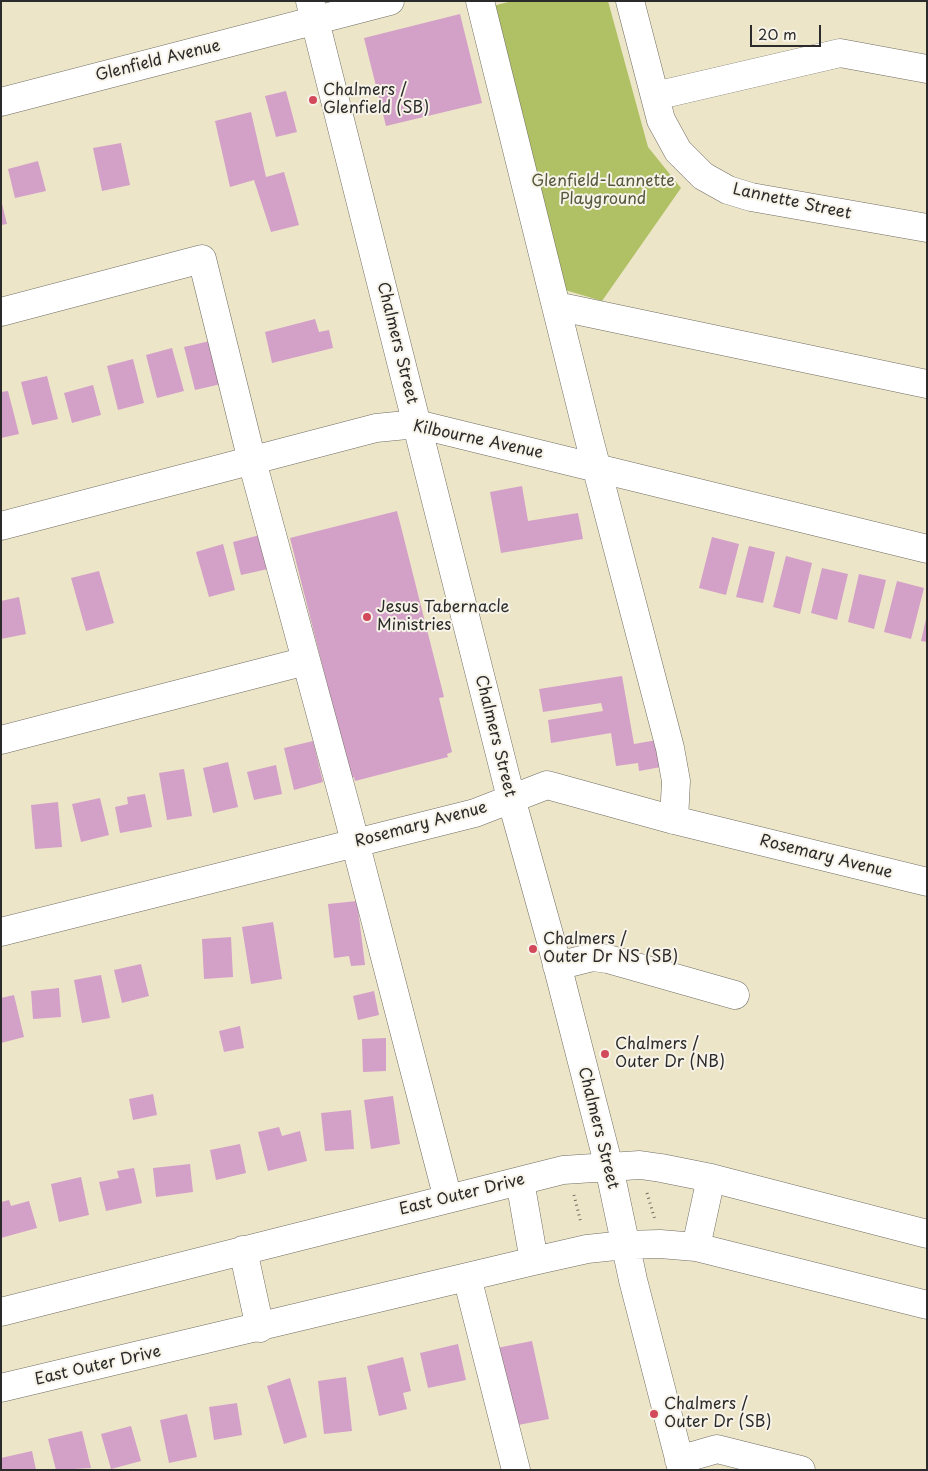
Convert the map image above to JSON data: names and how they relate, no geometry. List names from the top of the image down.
{
  "streets": {
    "street": [
      "Glenfield Avenue",
      "Lannette Street",
      "Chalmers Street",
      "Kilbourne Avenue",
      "Rosemary Avenue",
      "East Outer Drive"
    ]
  },
  "crossings": [
    ["Glenfield Avenue", "Chalmers Street"],
    ["Chalmers Street", "Kilbourne Avenue"],
    ["Chalmers Street", "Rosemary Avenue"],
    ["Chalmers Street", "East Outer Drive"]
  ],
  "parks": ["Glenfield-Lannette Playground"],
  "places": [
    "Chalmers / Glenfield (SB)",
    "Jesus Tabernacle Ministries",
    "Chalmers / Outer Dr NS (SB)",
    "Chalmers / Outer Dr (NB)",
    "Chalmers / Outer Dr (SB)"
  ],
  "scale_bar": "20 m"
}
